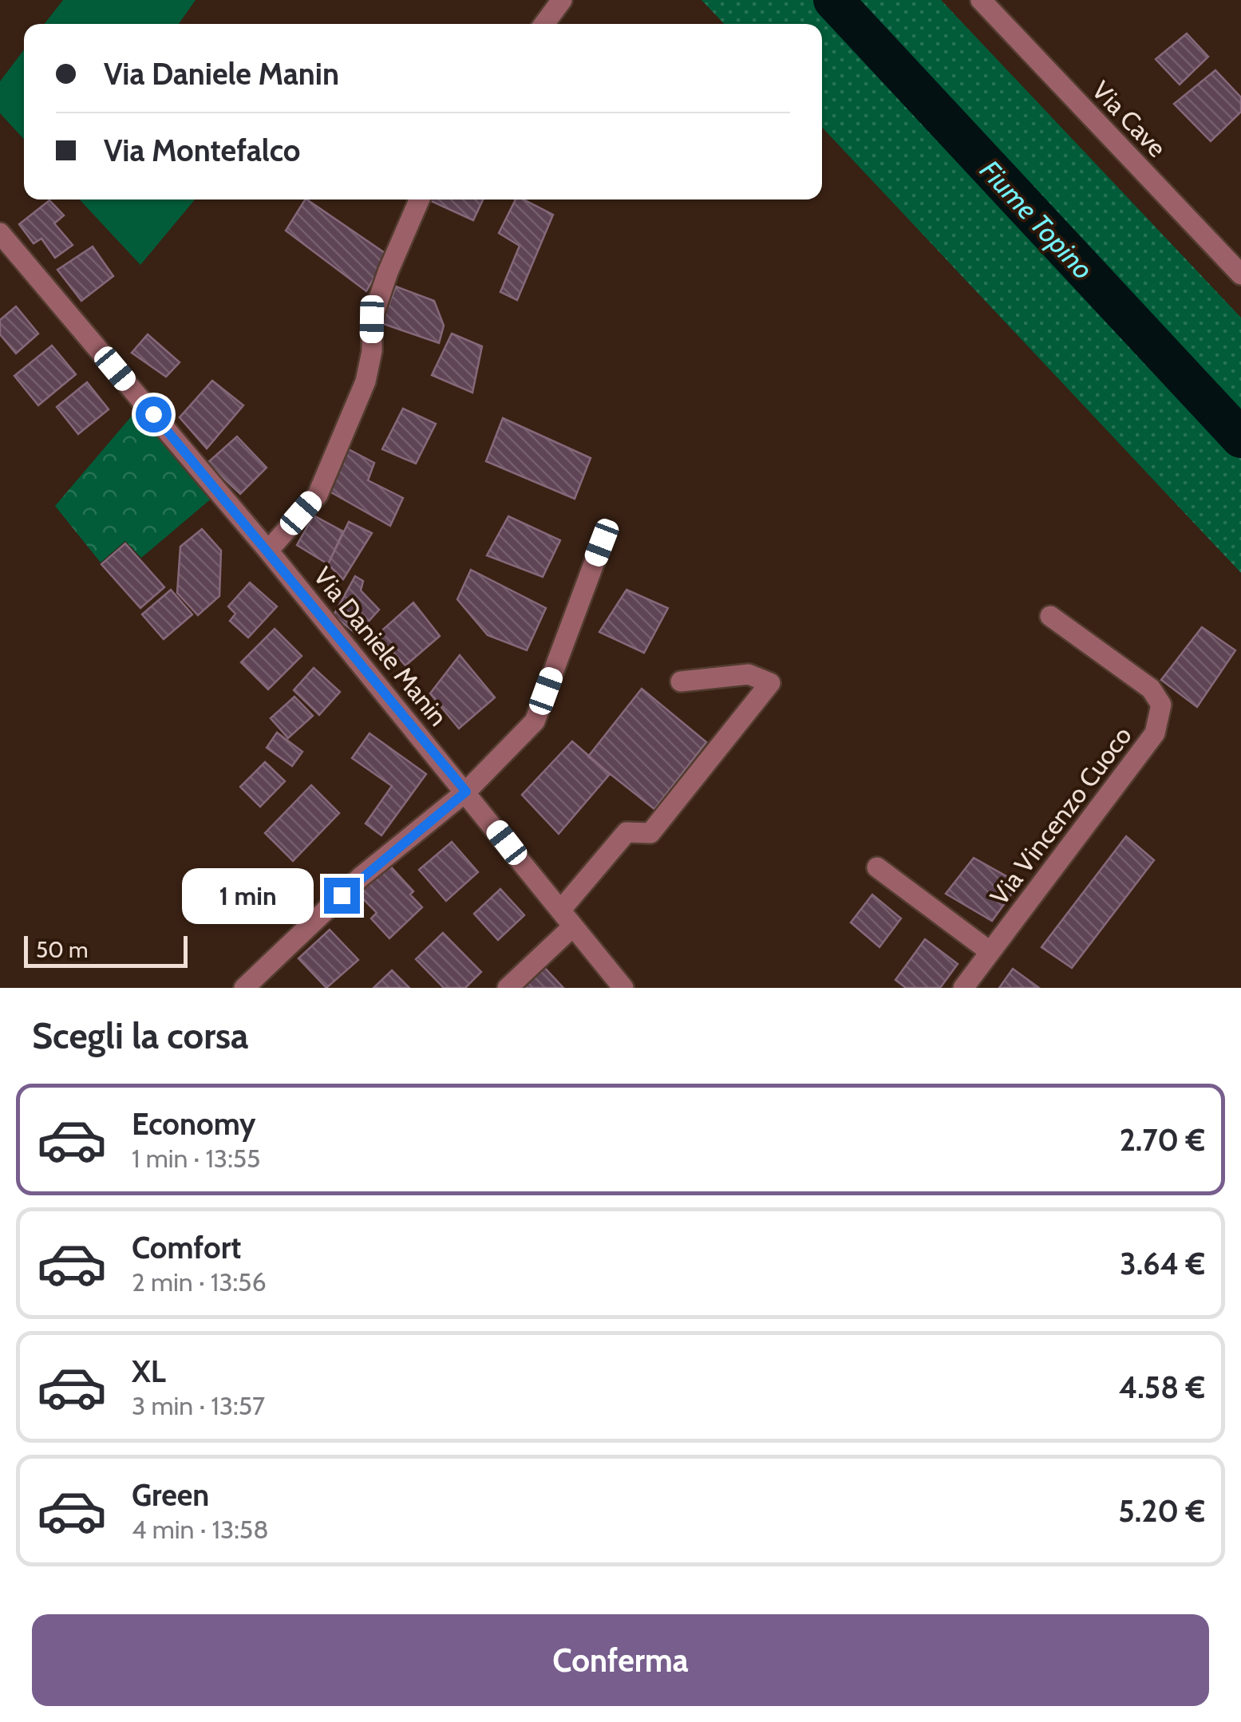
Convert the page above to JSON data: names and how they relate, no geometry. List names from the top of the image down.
{
  "streets": {
    "street": ["Via Cave", "Via Daniele Manin", "Via Vincenzo Cuoco"]
  },
  "water": ["Fiume Topino"],
  "scale_bar": "50 m",
  "page": {
    "banner": ["Via Daniele Manin", "Via Montefalco"],
    "bubble": "1 min",
    "scale": "50 m",
    "heading": "Scegli la corsa",
    "list": [
      {
        "name": "Economy",
        "note": "1 min · 13:55",
        "value": "2.70 €"
      },
      {
        "name": "Comfort",
        "note": "2 min · 13:56",
        "value": "3.64 €"
      },
      {
        "name": "XL",
        "note": "3 min · 13:57",
        "value": "4.58 €"
      },
      {
        "name": "Green",
        "note": "4 min · 13:58",
        "value": "5.20 €"
      }
    ],
    "buttons": "Conferma"
  }
}
